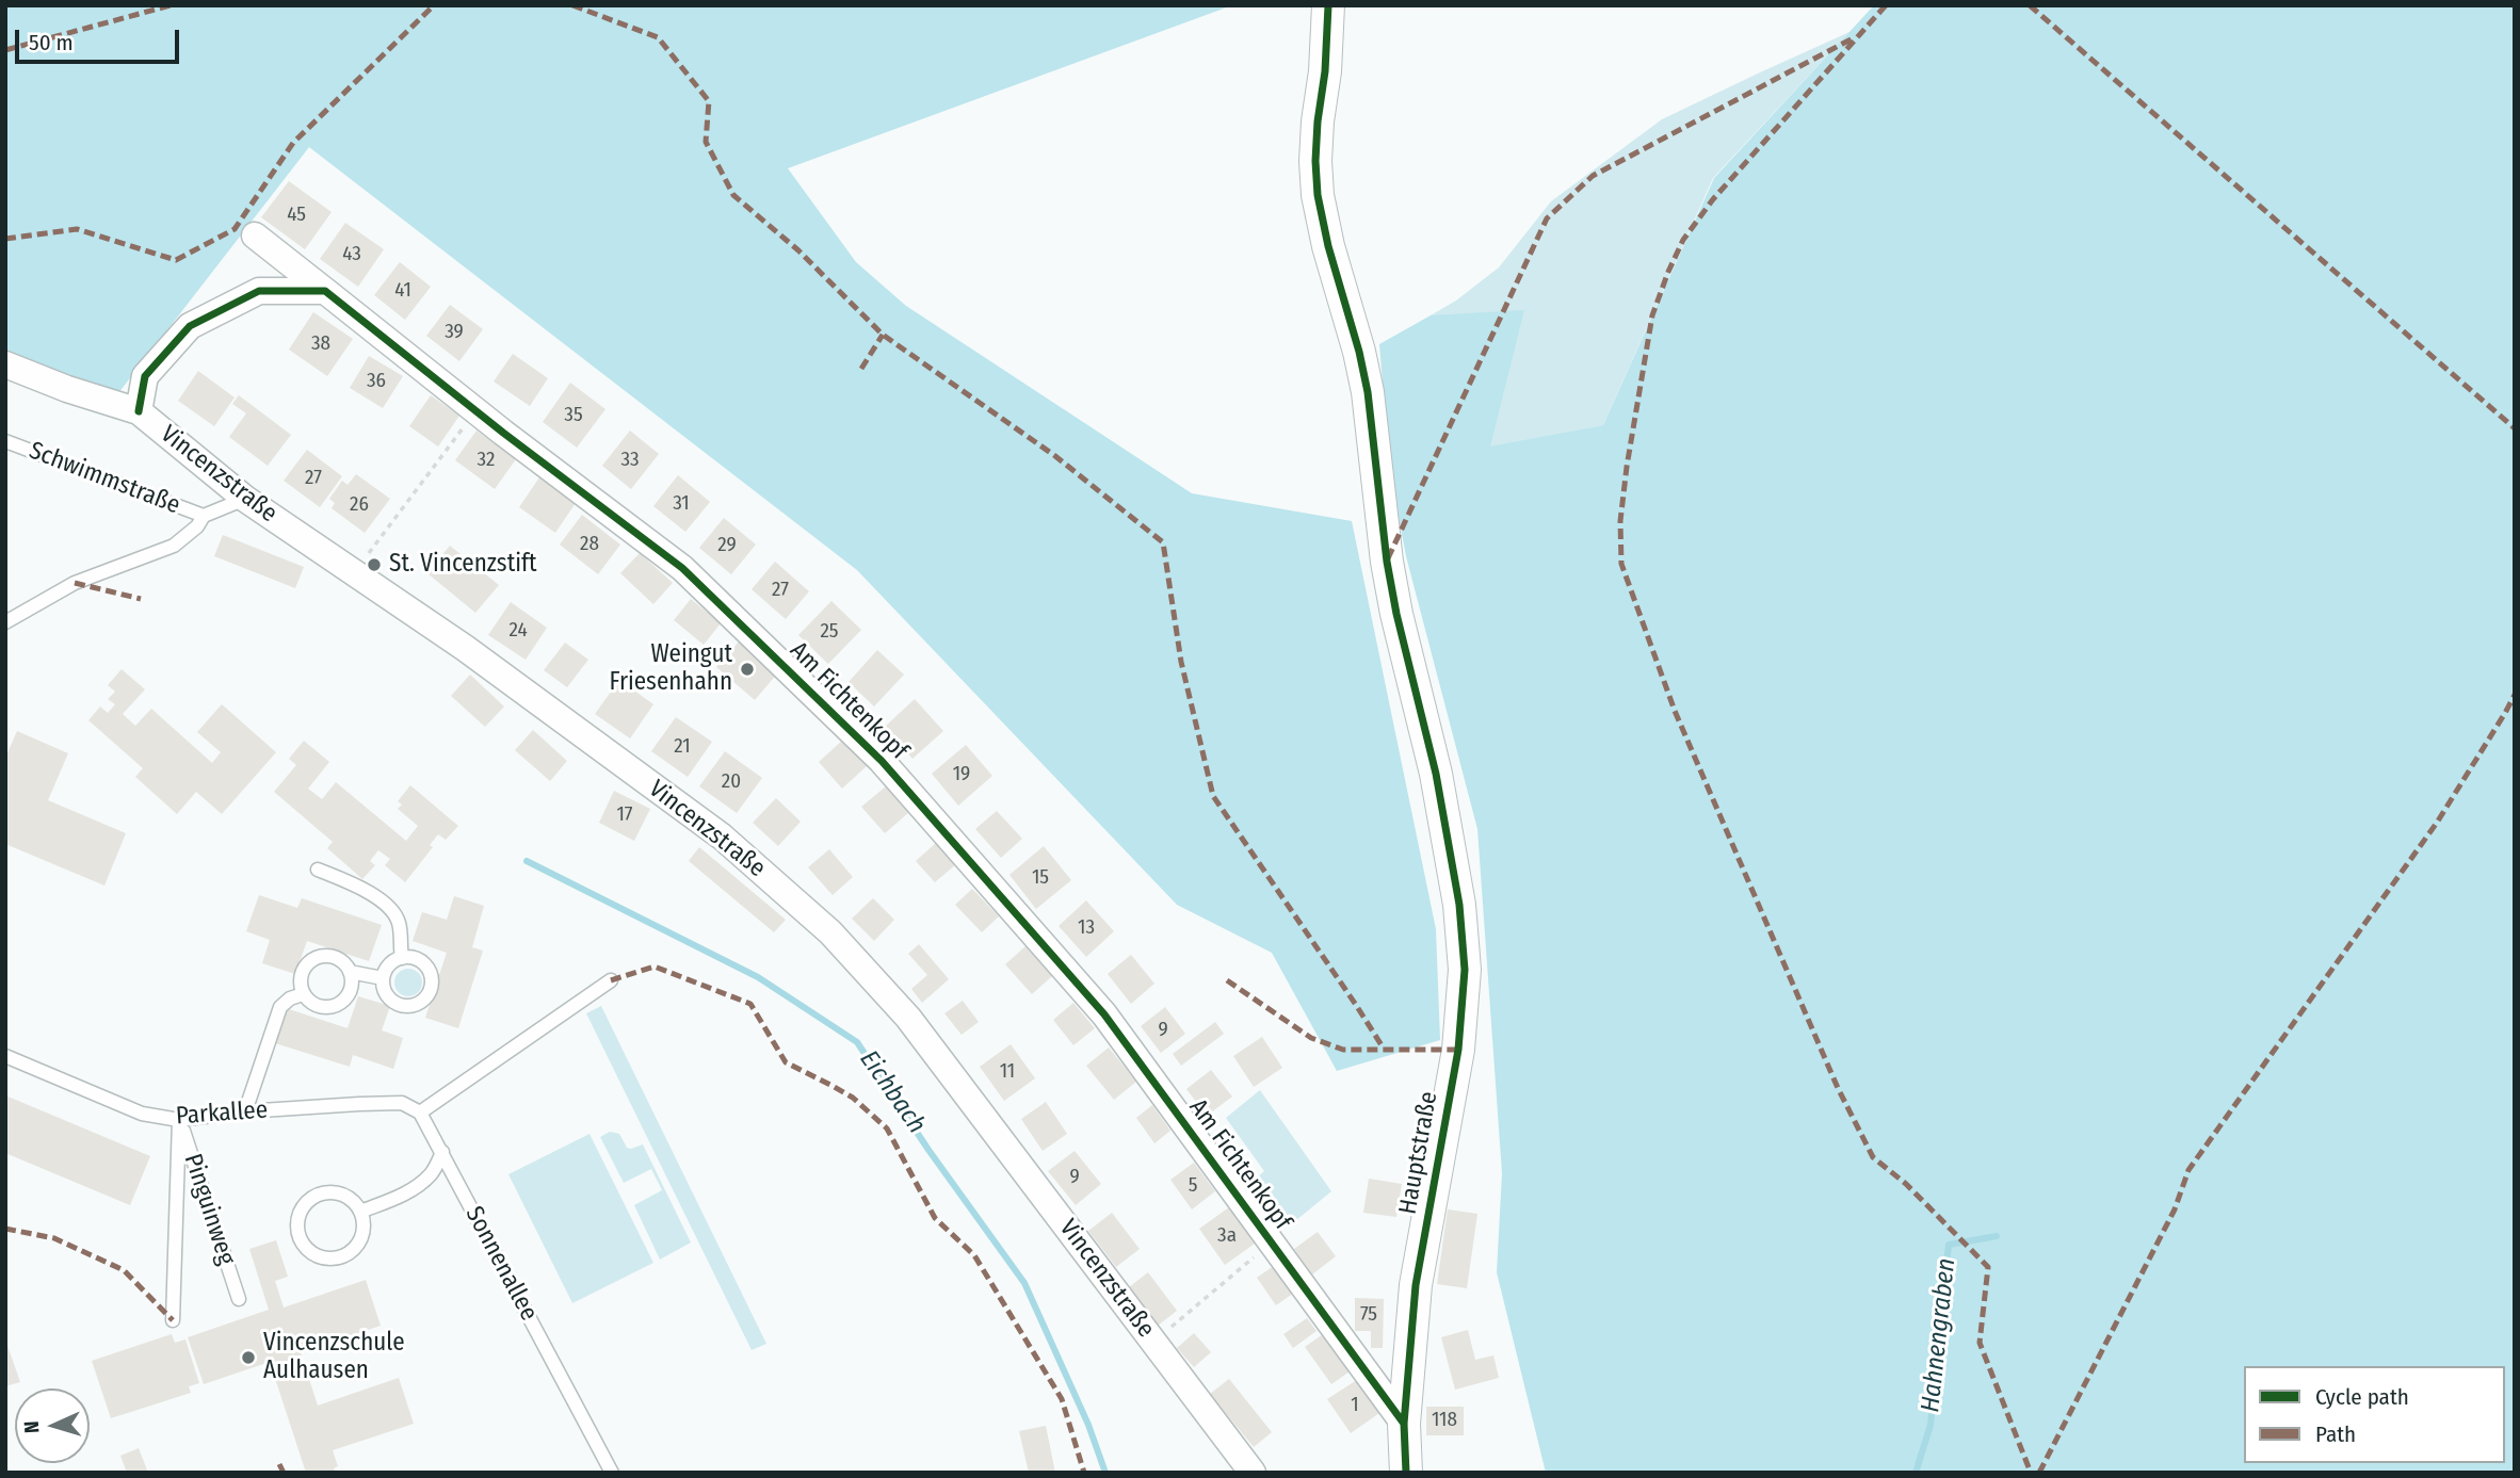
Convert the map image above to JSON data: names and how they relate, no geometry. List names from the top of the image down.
{
  "streets": {
    "street": ["Vincenzstraße", "Am Fichtenkopf", "Hauptstraße"],
    "lane": [
      "Schwimmstraße",
      "Parkallee",
      "Pinguinweg",
      "Sonnenallee"
    ]
  },
  "crossings": [
    ["Am Fichtenkopf", "Hauptstraße"],
    ["Parkallee", "Pinguinweg"],
    ["Parkallee", "Sonnenallee"]
  ],
  "water": ["Eichbach", "Hahnengraben"],
  "places": ["St. Vincenzstift", "Weingut Friesenhahn", "Vincenzschule Aulhausen"],
  "house_numbers": [
    "45",
    "43",
    "41",
    "39",
    "38",
    "36",
    "35",
    "32",
    "33",
    "27",
    "31",
    "26",
    "28",
    "29",
    "27",
    "24",
    "25",
    "21",
    "19",
    "20",
    "17",
    "15",
    "13",
    "9",
    "11",
    "9",
    "5",
    "3a",
    "75",
    "1",
    "118"
  ],
  "legend": ["Cycle path", "Path"],
  "scale_bar": "50 m",
  "north": "left"
}
